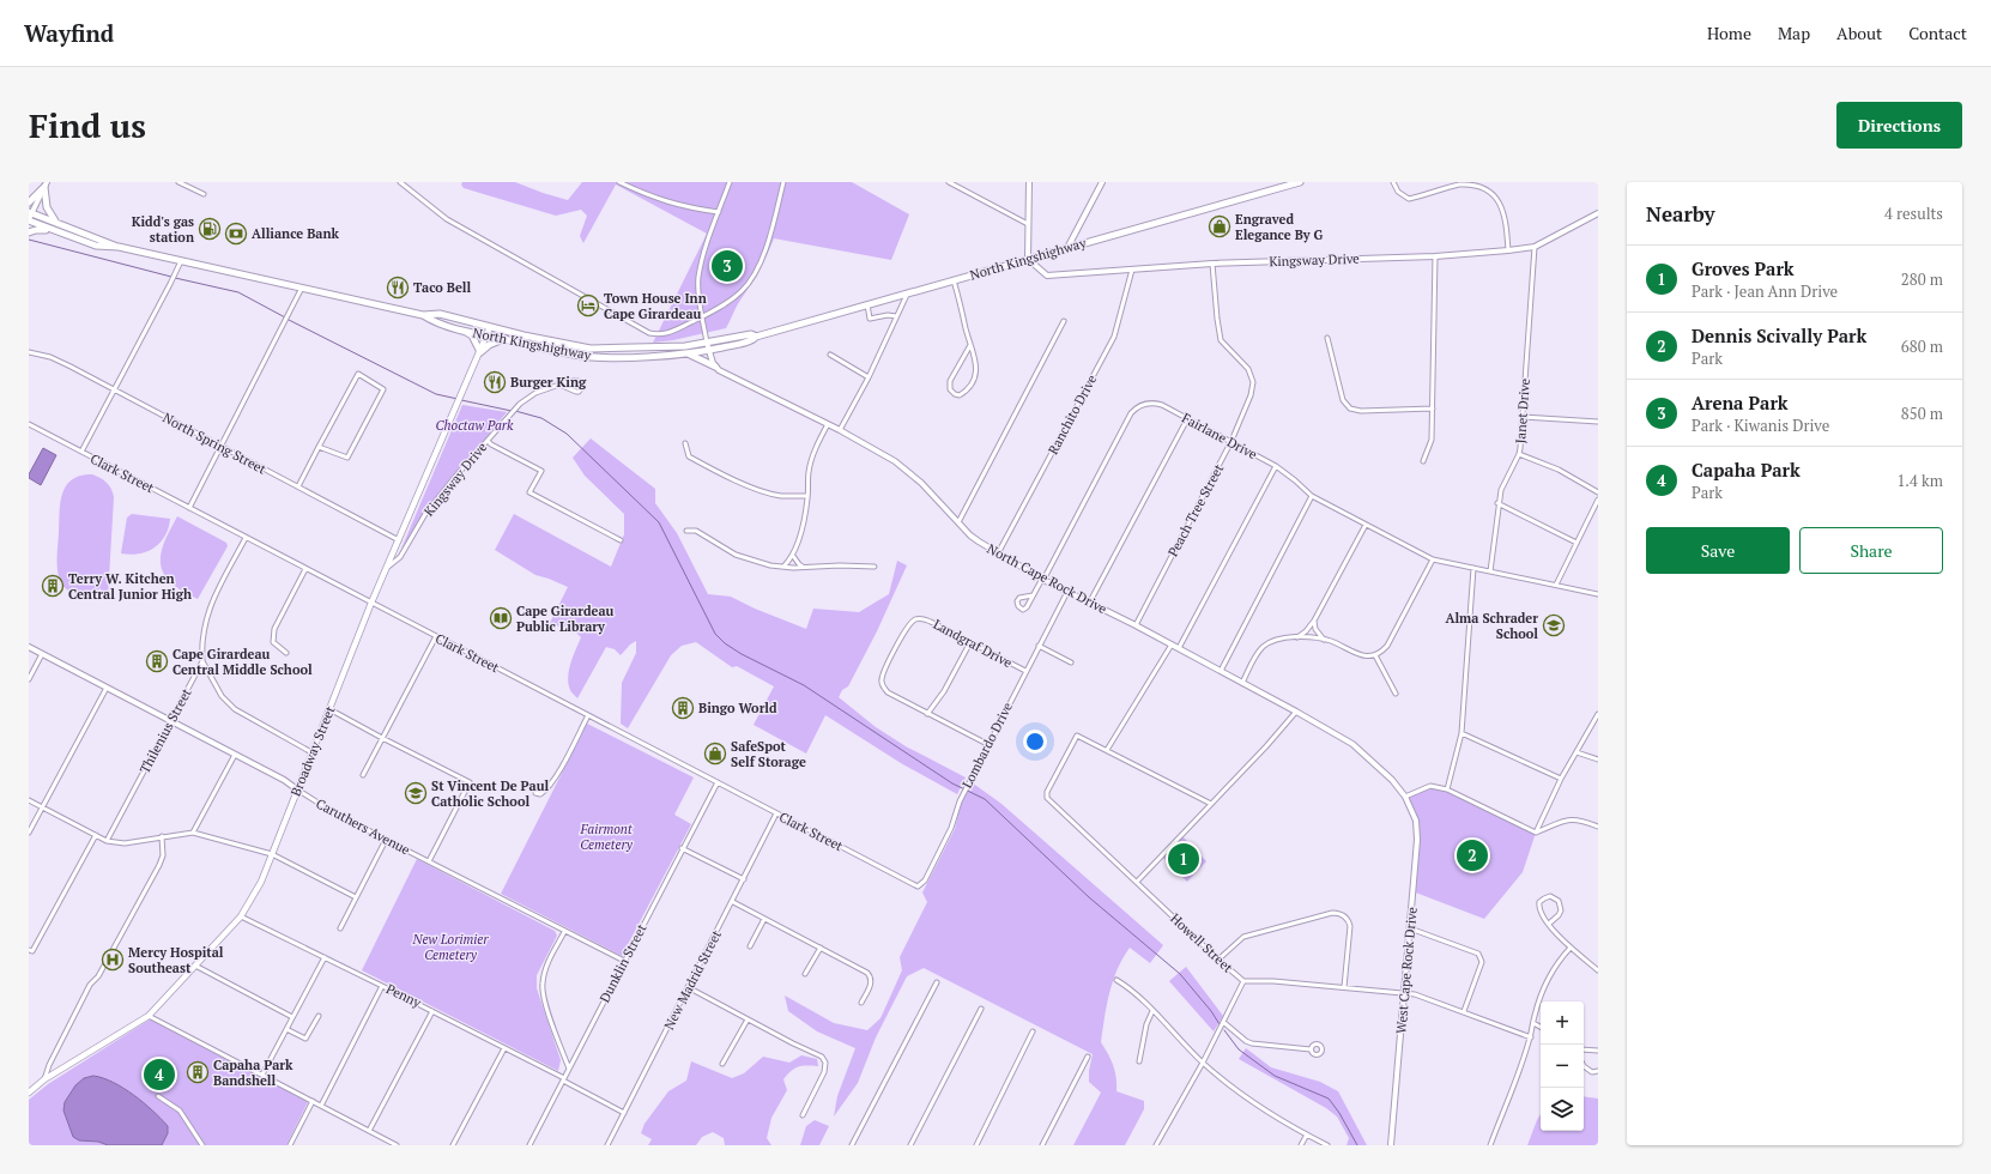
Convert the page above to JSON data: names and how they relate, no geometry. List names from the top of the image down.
{
  "streets": {
    "main road": ["North Kingshighway", "Broadway Street"],
    "street": [
      "Kingsway Drive",
      "Janet Drive",
      "Ranchito Drive",
      "Fairlane Drive",
      "North Spring Street",
      "Clark Street",
      "Peach Tree Street",
      "North Cape Rock Drive",
      "Landgraf Drive",
      "Thilenius Street",
      "Lombardo Drive",
      "Caruthers Avenue",
      "Howell Street",
      "Dunklin Street",
      "West Cape Rock Drive",
      "New Madrid Street",
      "Penny"
    ]
  },
  "crossings": [
    ["North Kingshighway", "Kingsway Drive"],
    ["North Kingshighway", "Broadway Street"],
    ["Kingsway Drive", "Janet Drive"],
    ["Kingsway Drive", "Ranchito Drive"],
    ["Kingsway Drive", "Peach Tree Street"],
    ["Kingsway Drive", "Broadway Street"],
    ["Janet Drive", "Fairlane Drive"],
    ["Ranchito Drive", "North Cape Rock Drive"],
    ["Fairlane Drive", "Peach Tree Street"],
    ["Fairlane Drive", "North Cape Rock Drive"],
    ["North Spring Street", "Broadway Street"],
    ["Clark Street", "Thilenius Street"],
    ["Clark Street", "Lombardo Drive"],
    ["Clark Street", "Broadway Street"],
    ["Clark Street", "Dunklin Street"],
    ["Clark Street", "New Madrid Street"],
    ["Peach Tree Street", "North Cape Rock Drive"],
    ["North Cape Rock Drive", "Lombardo Drive"],
    ["North Cape Rock Drive", "West Cape Rock Drive"],
    ["Landgraf Drive", "Lombardo Drive"],
    ["Thilenius Street", "Caruthers Avenue"],
    ["Broadway Street", "Caruthers Avenue"],
    ["Broadway Street", "Penny"],
    ["Caruthers Avenue", "Dunklin Street"],
    ["Howell Street", "West Cape Rock Drive"],
    ["Dunklin Street", "Penny"],
    ["New Madrid Street", "Penny"]
  ],
  "parks": ["Choctaw Park", "Fairmont Cemetery", "New Lorimier Cemetery"],
  "places": {
    "shop": ["Engraved Elegance By G", "SafeSpot Self Storage"],
    "fuel station": ["Kidd's gas station"],
    "bank": ["Alliance Bank"],
    "restaurant": ["Taco Bell", "Burger King"],
    "hotel": ["Town House Inn Cape Girardeau"],
    "building": [
      "Terry W. Kitchen Central Junior High",
      "Cape Girardeau Central Middle School",
      "Bingo World",
      "Capaha Park Bandshell"
    ],
    "library": ["Cape Girardeau Public Library"],
    "school or university": ["Alma Schrader School", "St Vincent De Paul Catholic School"],
    "hospital": ["Mercy Hospital Southeast"]
  },
  "page": {
    "header": "Wayfind",
    "nav": [
      "Home",
      "Map",
      "About",
      "Contact"
    ],
    "buttons": [
      "Directions",
      ["Save", "Share"]
    ],
    "title": "Find us",
    "heading": ["Nearby", "4 results"],
    "list": [
      {
        "mark": "1",
        "name": "Groves Park",
        "note": "Park · Jean Ann Drive",
        "value": "280 m"
      },
      {
        "mark": "2",
        "name": "Dennis Scivally Park",
        "note": "Park",
        "value": "680 m"
      },
      {
        "mark": "3",
        "name": "Arena Park",
        "note": "Park · Kiwanis Drive",
        "value": "850 m"
      },
      {
        "mark": "4",
        "name": "Capaha Park",
        "note": "Park",
        "value": "1.4 km"
      }
    ],
    "pins": [
      "3",
      "2",
      "1",
      "4"
    ],
    "map_buttons": ["+", "−"]
  }
}
